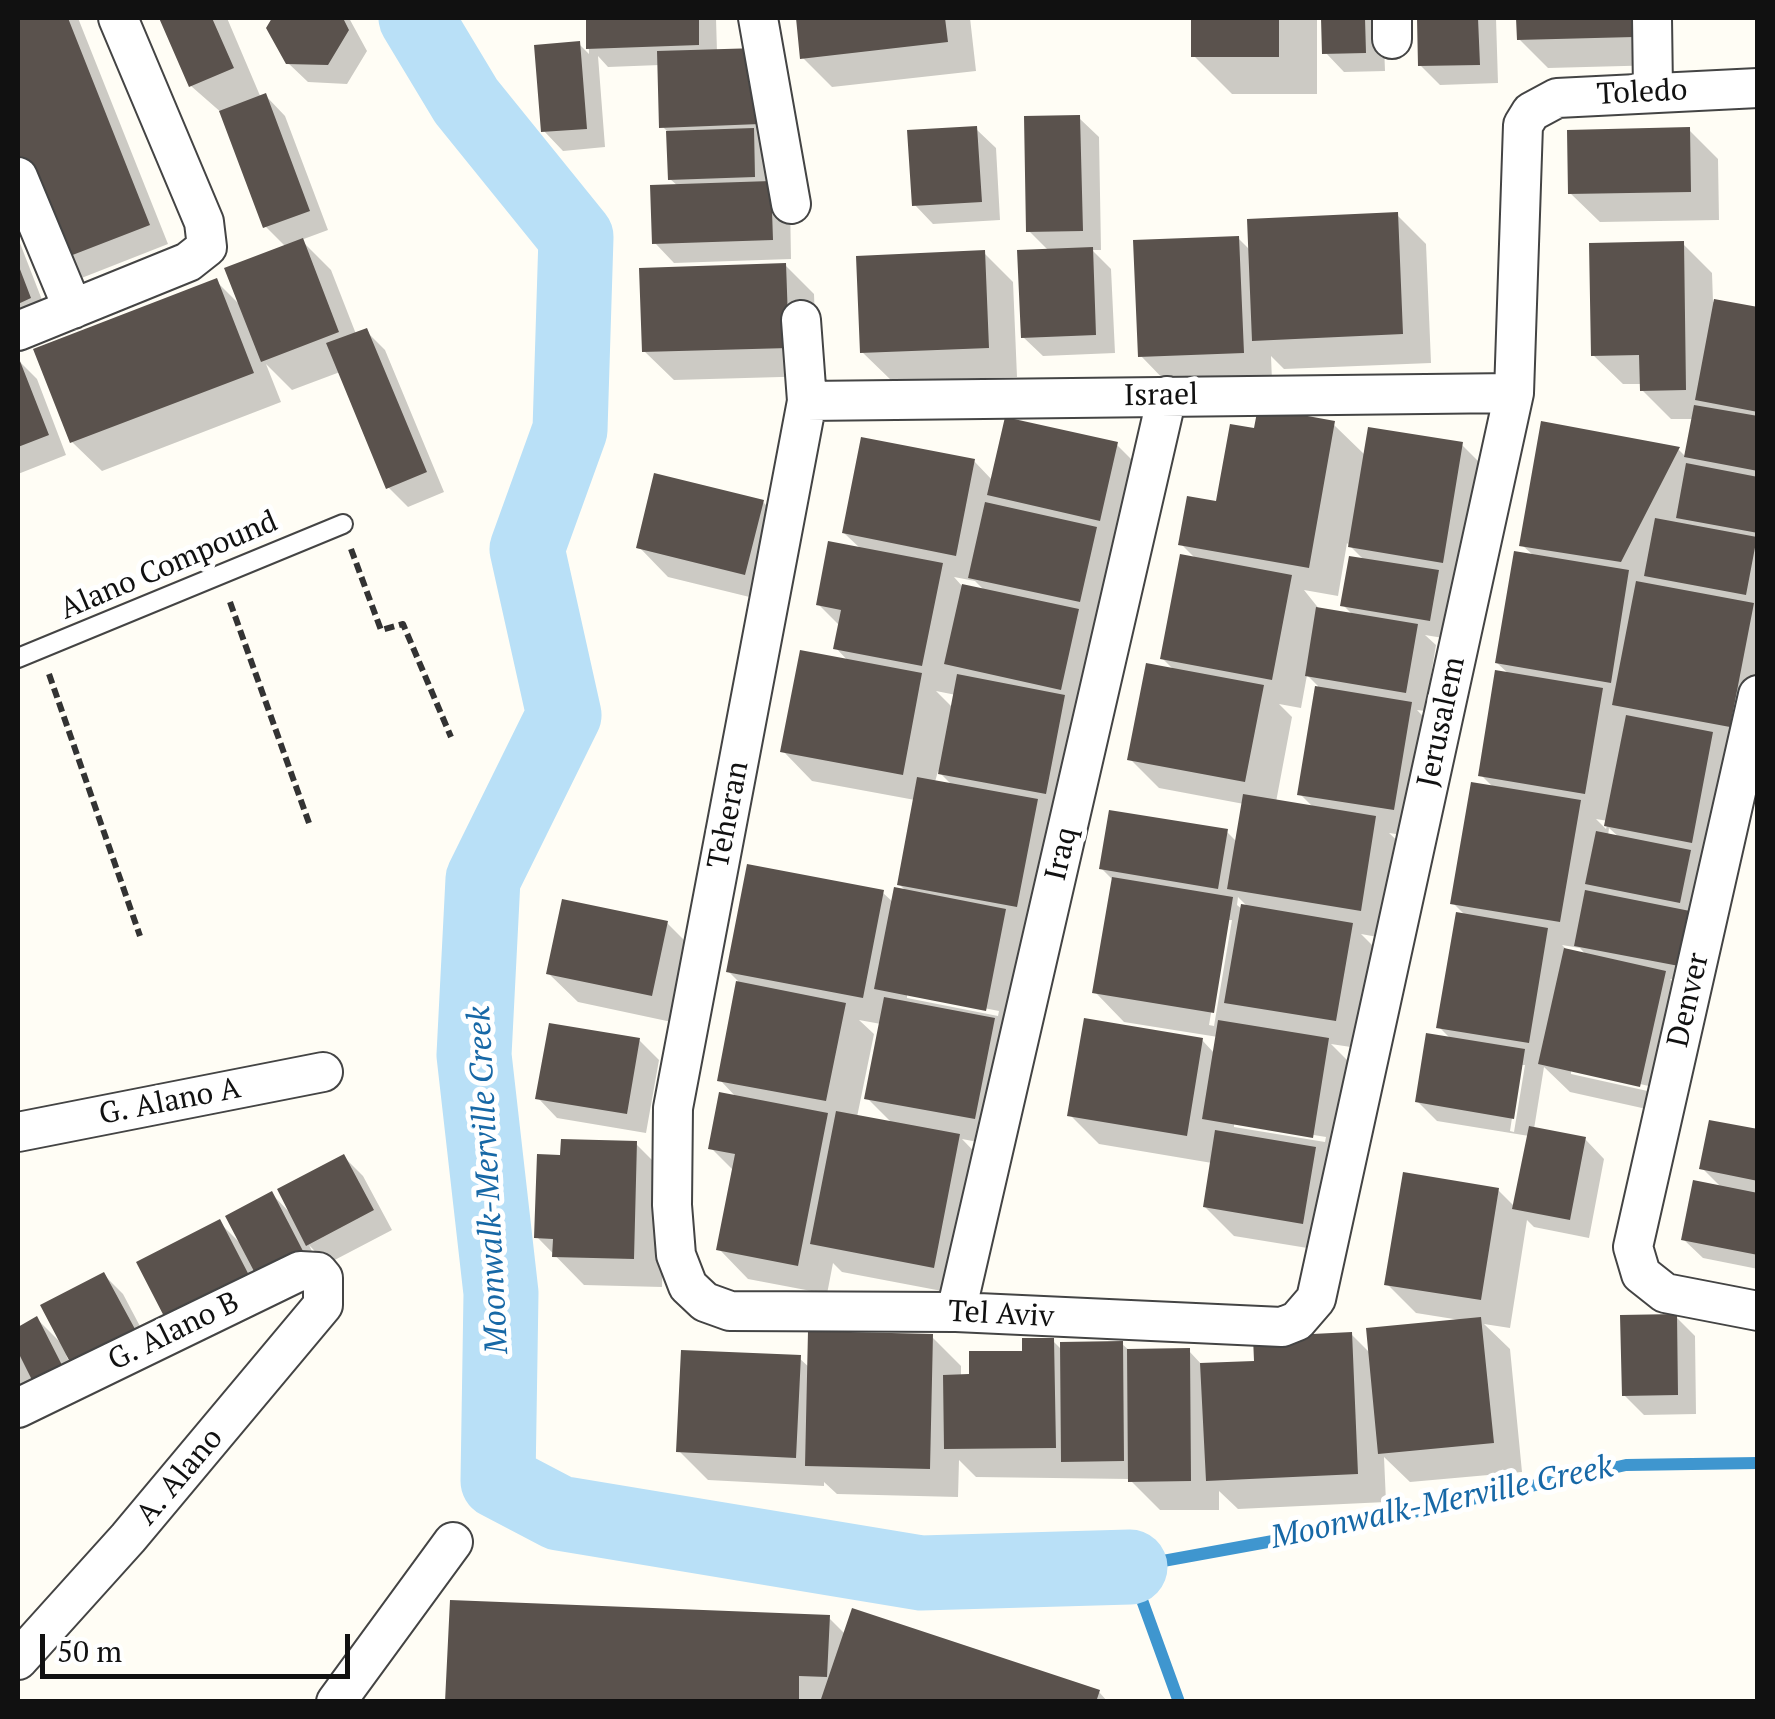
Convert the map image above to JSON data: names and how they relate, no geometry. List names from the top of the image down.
{
  "streets": {
    "street": [
      "Toledo",
      "Israel",
      "Jerusalem",
      "Teheran",
      "Iraq",
      "Denver",
      "G. Alano A",
      "Tel Aviv",
      "G. Alano B",
      "A. Alano"
    ],
    "lane": ["Alano Compound"]
  },
  "crossings": [
    ["Toledo", "Jerusalem"],
    ["Israel", "Jerusalem"],
    ["Israel", "Teheran"],
    ["Israel", "Iraq"],
    ["Jerusalem", "Tel Aviv"],
    ["Teheran", "Tel Aviv"],
    ["Iraq", "Tel Aviv"],
    ["G. Alano B", "A. Alano"]
  ],
  "water": ["Moonwalk-Merville Creek"],
  "scale_bar": "50 m"
}
